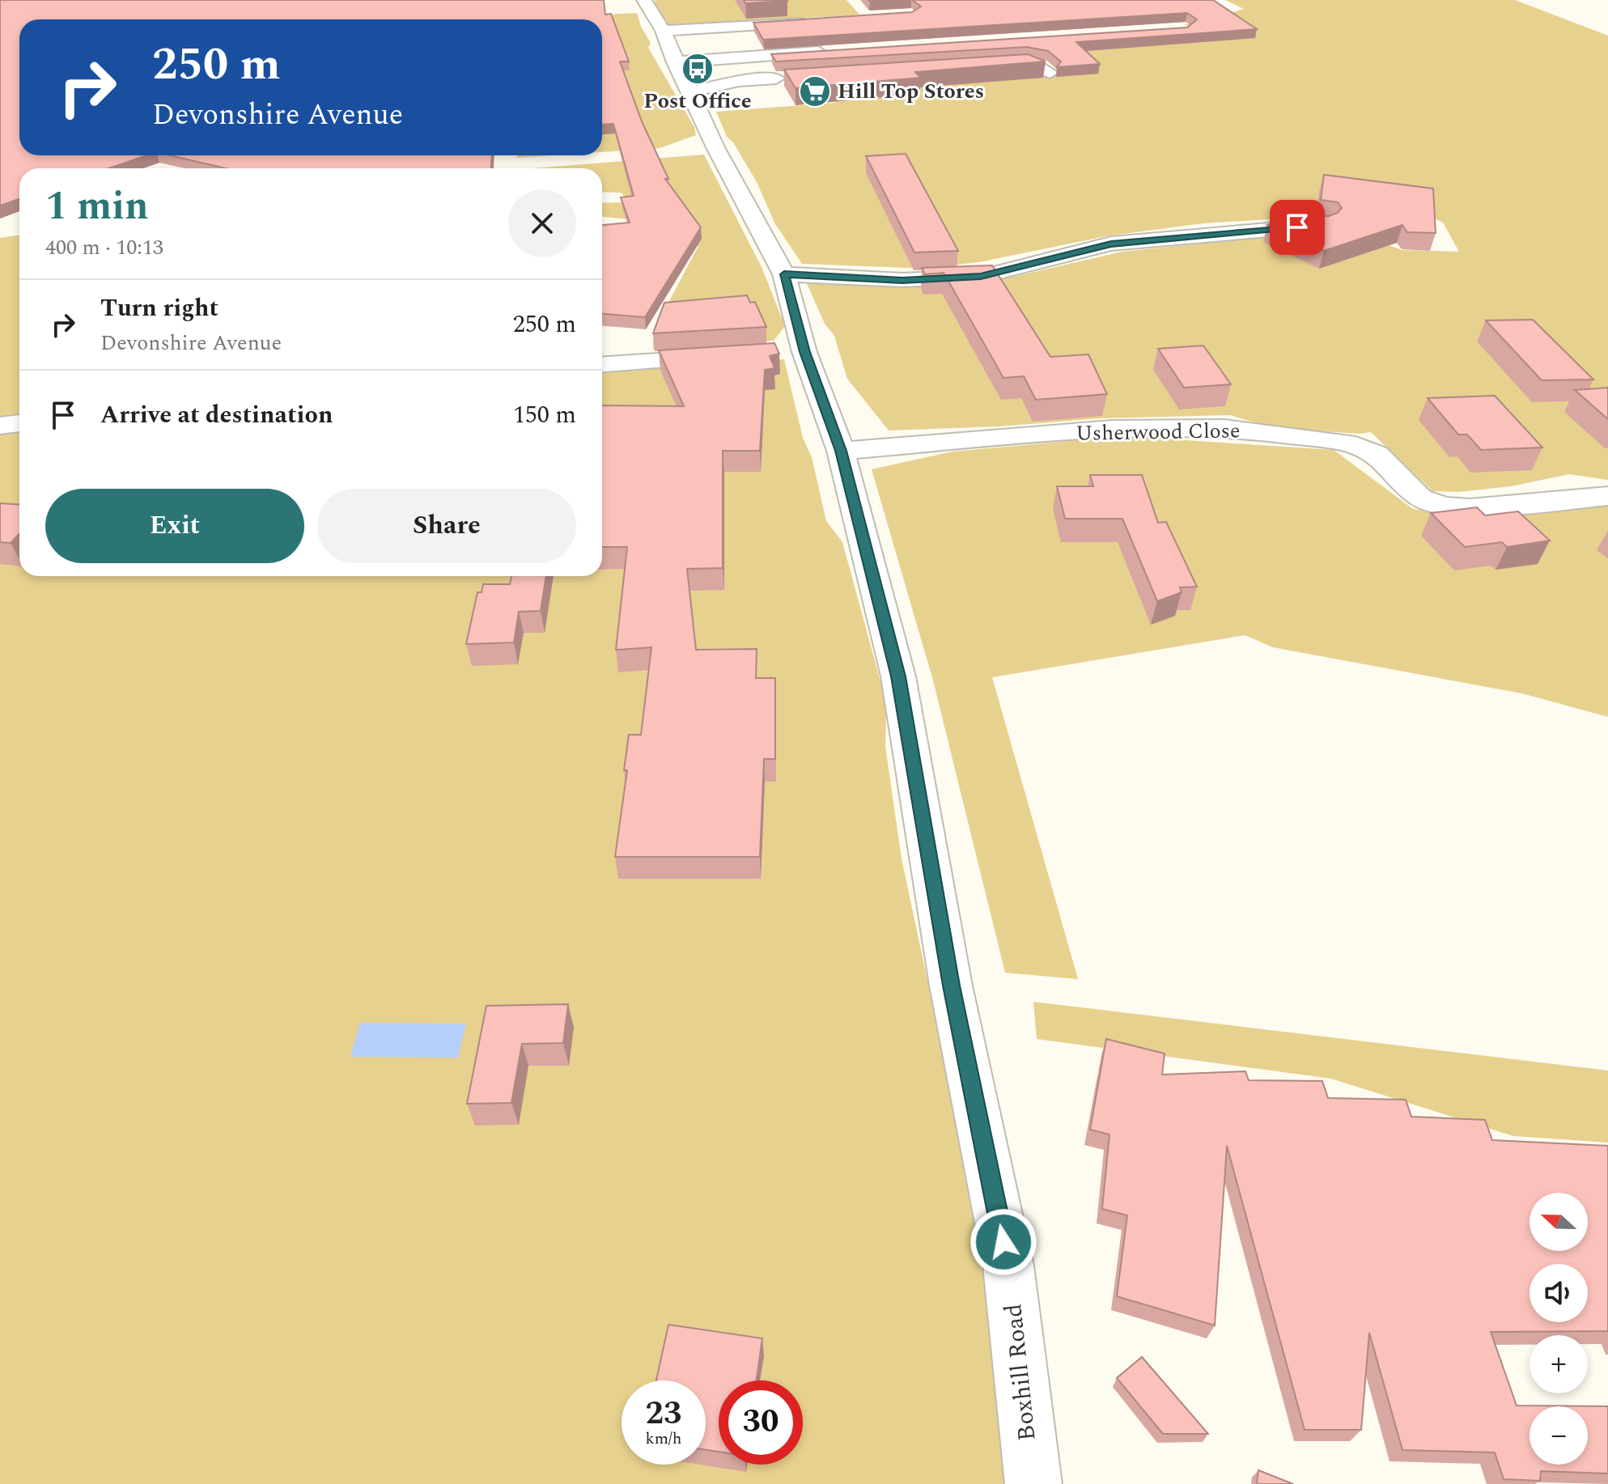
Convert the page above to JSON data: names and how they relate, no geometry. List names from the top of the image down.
{
  "streets": {
    "street": ["Usherwood Close", "Boxhill Road"]
  },
  "crossings": [
    ["Usherwood Close", "Boxhill Road"]
  ],
  "places": {
    "bus stop": ["Post Office"],
    "supermarket": ["Hill Top Stores"]
  },
  "north": "left",
  "page": {
    "turn": ["250 m", "Devonshire Avenue"],
    "heading": ["1 min", "400 m · 10:13"],
    "list": [
      {
        "name": "Turn right",
        "note": "Devonshire Avenue",
        "value": "250 m"
      },
      {
        "name": "Arrive at destination",
        "value": "150 m"
      }
    ],
    "buttons": ["Exit", "Share"],
    "map_buttons": ["+", "−"],
    "speed": "23 km/h",
    "limit": "30"
  }
}
